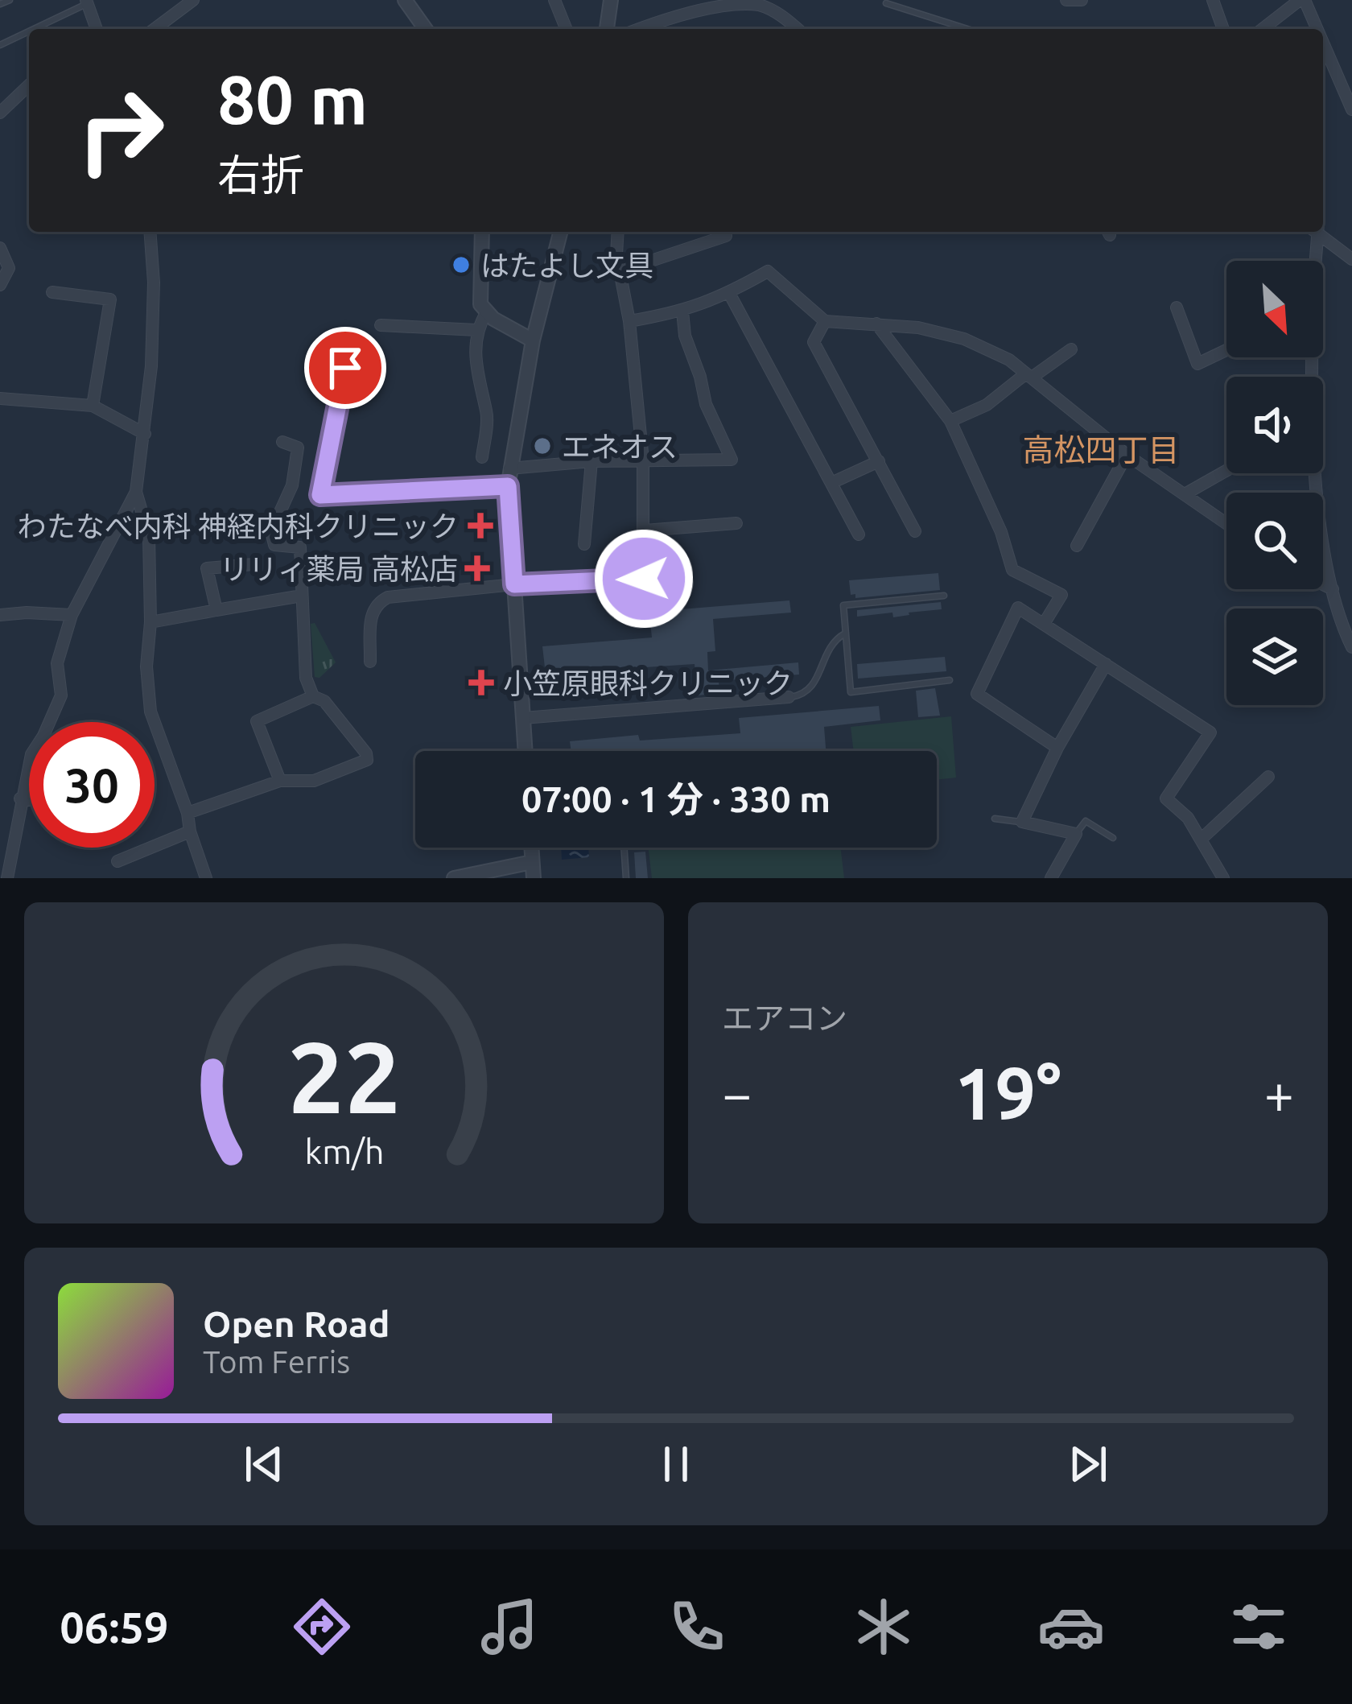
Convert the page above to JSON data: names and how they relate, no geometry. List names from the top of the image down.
{
  "districts": ["高松四丁目"],
  "places": {
    "other": ["はたよし文具", "エネオス"],
    "health": ["わたなべ内科 神経内科クリニック", "リリィ薬局 高松店", "小笠原眼科クリニック"]
  },
  "north": "bottom right",
  "page": {
    "turn": ["80 m", "右折"],
    "limit": "30",
    "trip": "07:00 · 1 分 · 330 m",
    "tile": "エアコン",
    "heat": ["−", "19°", "+"],
    "song": ["Open Road", "Tom Ferris"],
    "tabs": "06:59",
    "gauge": ["22", "km/h"]
  }
}
